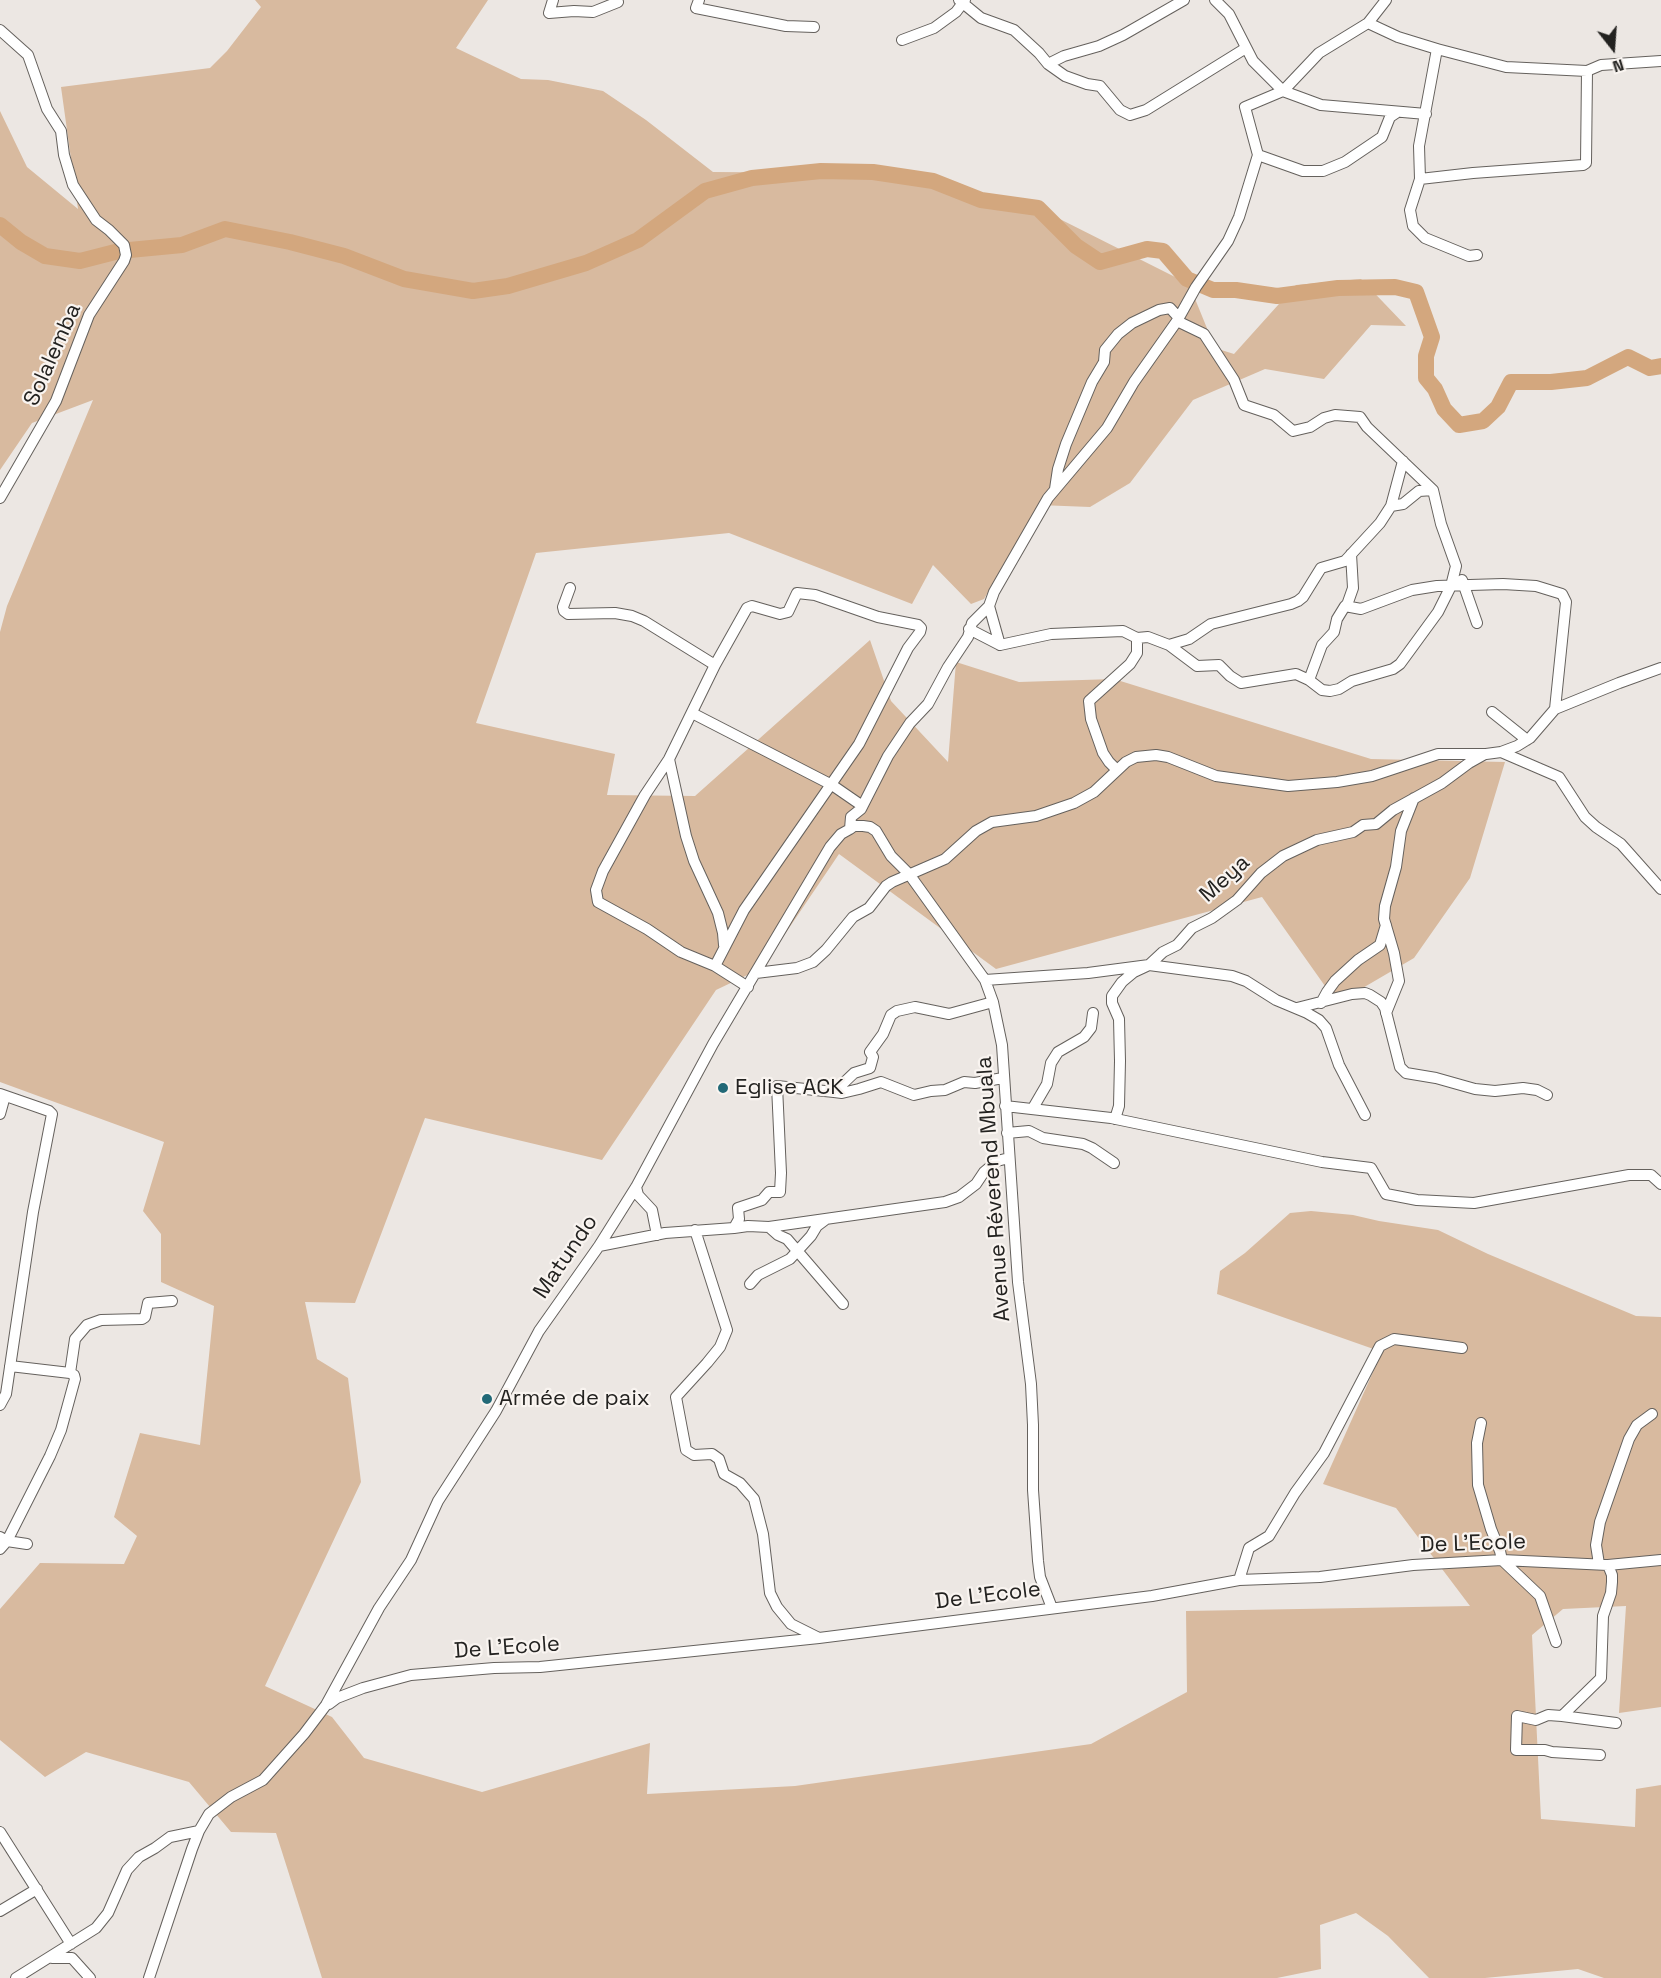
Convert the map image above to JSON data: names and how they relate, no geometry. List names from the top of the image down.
{
  "streets": {
    "street": [
      "Solalemba",
      "Meya",
      "Avenue Réverend Mbuala",
      "Matundo",
      "De L'Ecole"
    ]
  },
  "crossings": [
    ["Avenue Réverend Mbuala", "Matundo"],
    ["Avenue Réverend Mbuala", "De L'Ecole"],
    ["Matundo", "De L'Ecole"]
  ],
  "places": ["Eglise ACK", "Armée de paix"],
  "north": "bottom"
}
